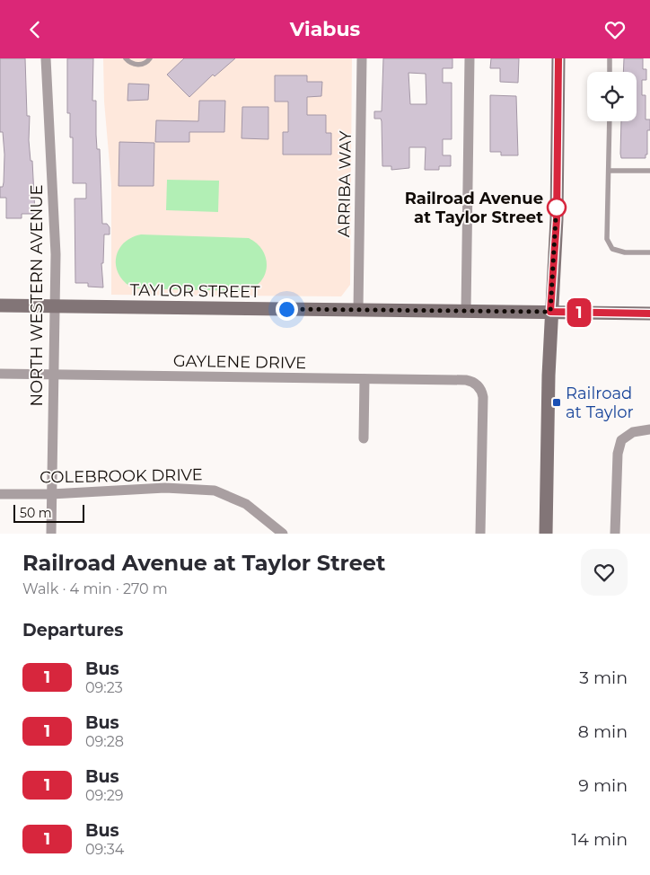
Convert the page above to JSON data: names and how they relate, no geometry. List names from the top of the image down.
{
  "streets": {
    "street": [
      "ARRIBA WAY",
      "TAYLOR STREET",
      "NORTH WESTERN AVENUE",
      "GAYLENE DRIVE",
      "COLEBROOK DRIVE"
    ]
  },
  "crossings": [
    ["ARRIBA WAY", "TAYLOR STREET"],
    ["TAYLOR STREET", "NORTH WESTERN AVENUE"],
    ["NORTH WESTERN AVENUE", "GAYLENE DRIVE"],
    ["NORTH WESTERN AVENUE", "COLEBROOK DRIVE"]
  ],
  "places": {
    "other": ["Railroad Avenue at Taylor Street"],
    "transit": ["Railroad at Taylor"]
  },
  "lines": ["bus line 1"],
  "scale_bar": "50 m",
  "page": {
    "header": "Viabus",
    "on_map": "1",
    "scale": "50 m",
    "heading": [
      ["Railroad Avenue at Taylor Street", "Walk · 4 min · 270 m"],
      "Departures"
    ],
    "list": [
      {
        "mark": "1",
        "name": "Bus",
        "note": "09:23",
        "value": "3 min"
      },
      {
        "mark": "1",
        "name": "Bus",
        "note": "09:28",
        "value": "8 min"
      },
      {
        "mark": "1",
        "name": "Bus",
        "note": "09:29",
        "value": "9 min"
      },
      {
        "mark": "1",
        "name": "Bus",
        "note": "09:34",
        "value": "14 min"
      }
    ]
  }
}
